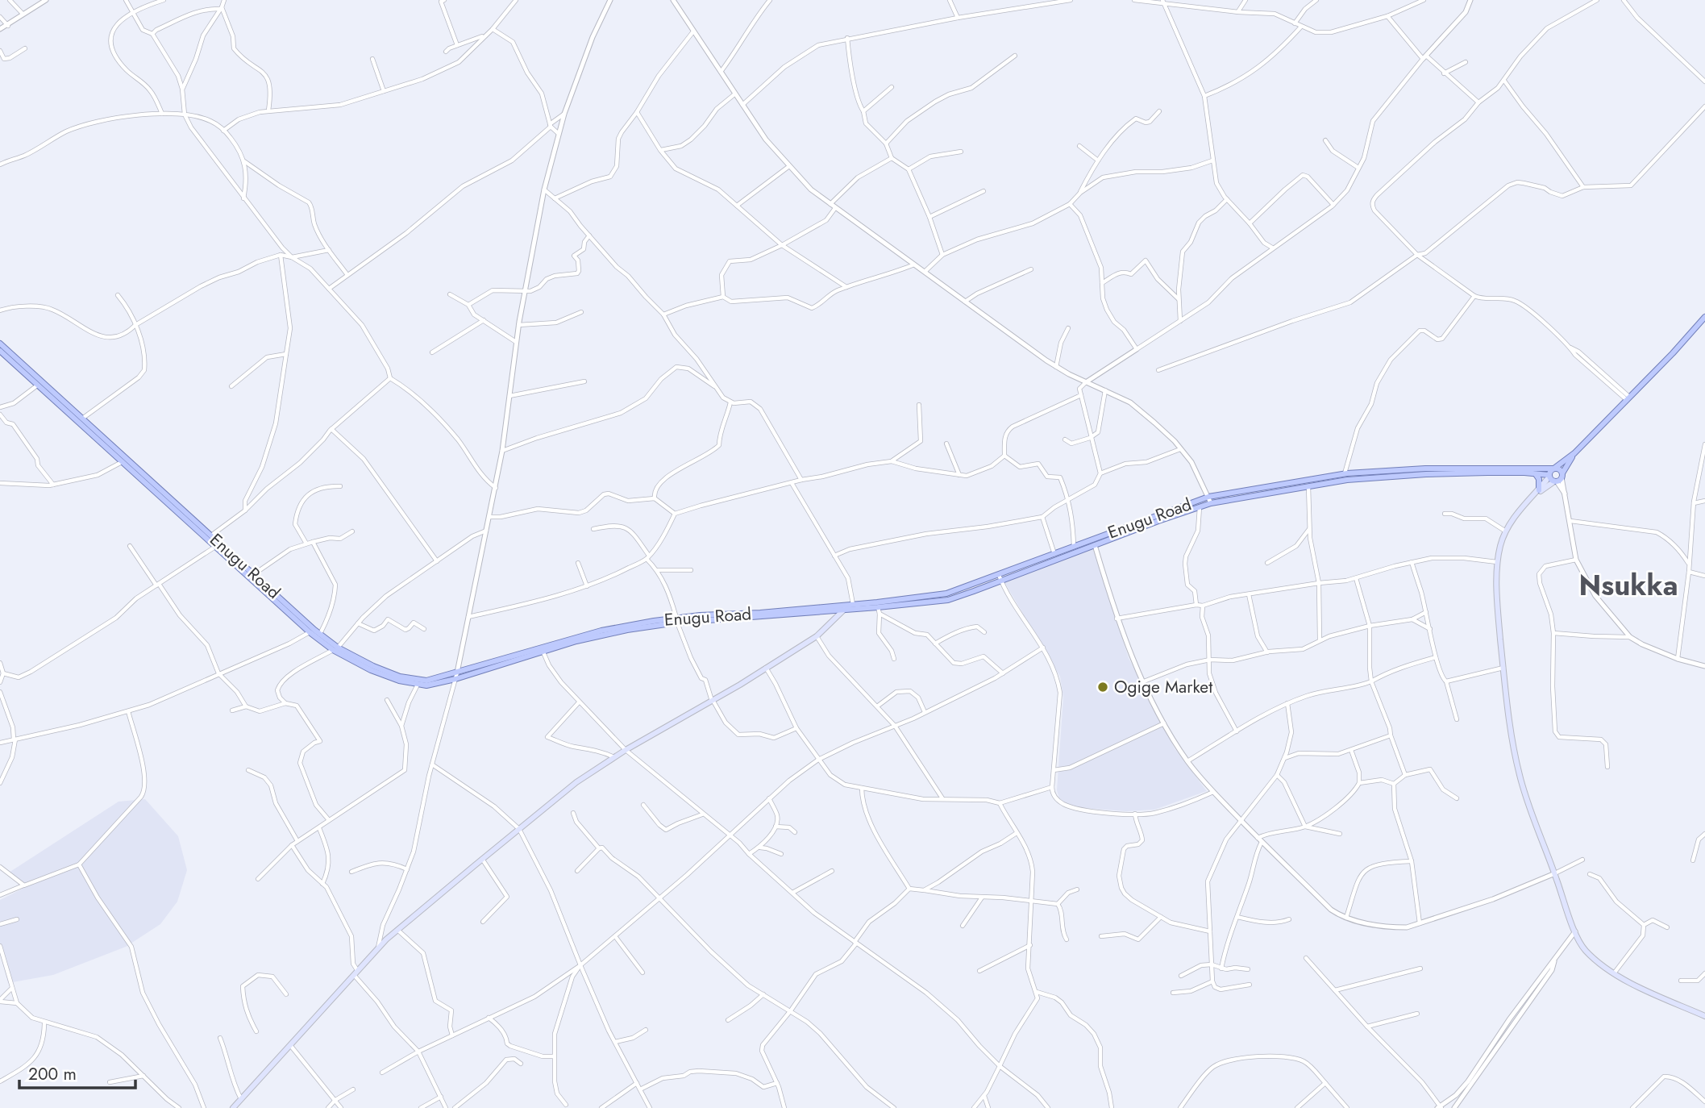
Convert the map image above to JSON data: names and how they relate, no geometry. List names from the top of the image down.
{
  "streets": {
    "main road": ["Enugu Road"]
  },
  "districts": ["Nsukka"],
  "places": ["Ogige Market"],
  "scale_bar": "200 m"
}
